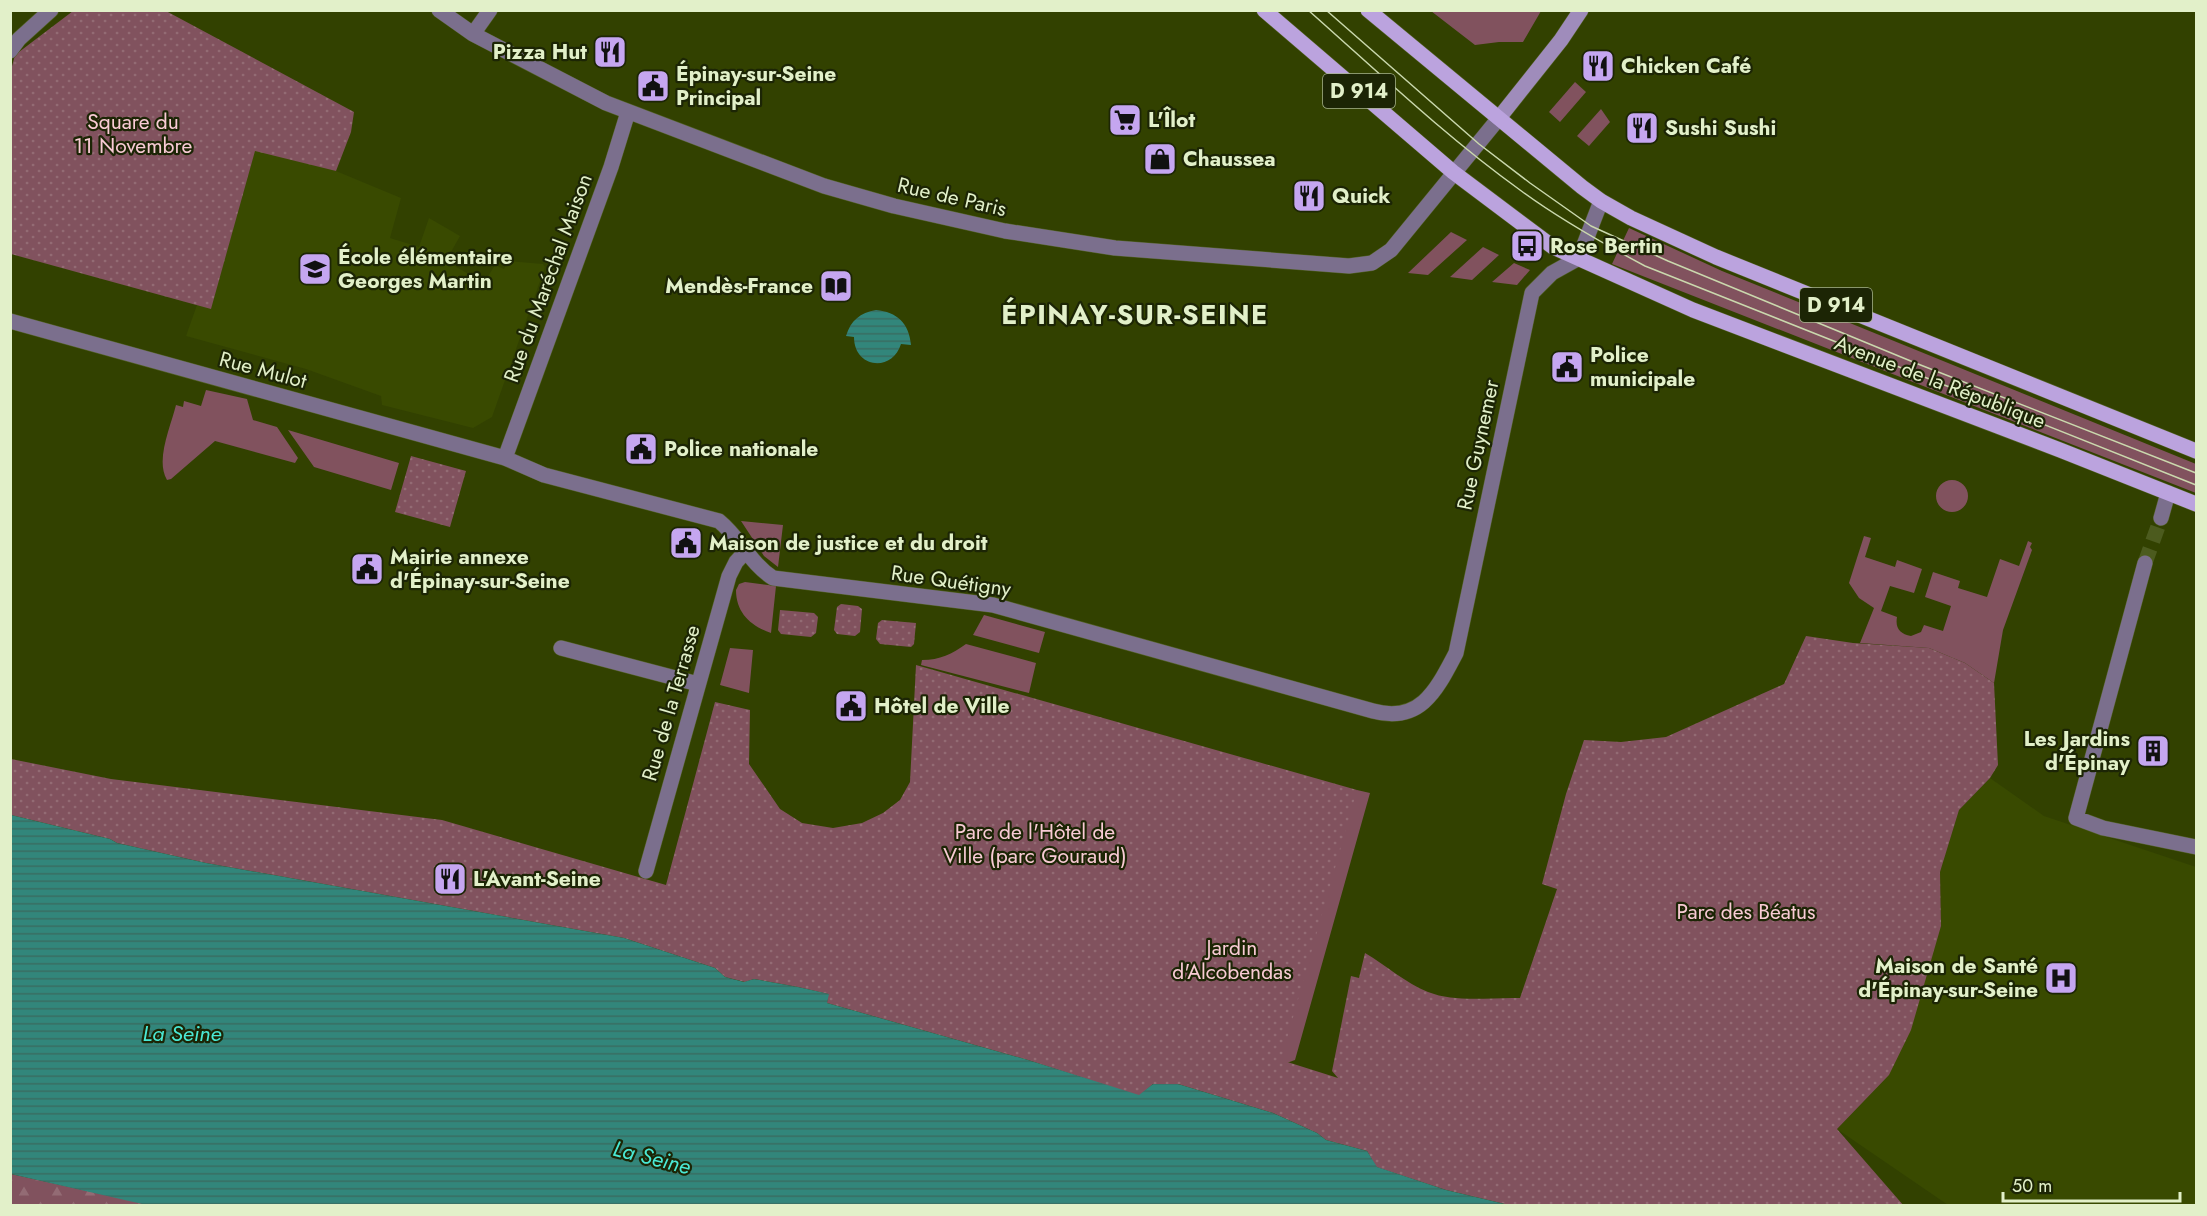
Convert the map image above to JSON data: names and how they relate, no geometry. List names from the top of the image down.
{
  "streets": {
    "main road": ["D 914", "Avenue de la République"],
    "street": [
      "Rue de Paris",
      "Rue du Maréchal Maison",
      "Rue Mulot",
      "Rue Guynemer",
      "Rue Quétigny",
      "Rue de la Terrasse"
    ]
  },
  "crossings": [
    ["D 914", "Rue de Paris"],
    ["D 914", "Avenue de la République"],
    ["Rue de Paris", "Rue du Maréchal Maison"],
    ["Rue de Paris", "Avenue de la République"],
    ["Rue du Maréchal Maison", "Rue Mulot"],
    ["Rue du Maréchal Maison", "Rue Quétigny"],
    ["Rue Mulot", "Rue Quétigny"],
    ["Avenue de la République", "Rue Guynemer"],
    ["Rue Guynemer", "Rue Quétigny"],
    ["Rue Quétigny", "Rue de la Terrasse"]
  ],
  "districts": ["ÉPINAY-SUR-SEINE"],
  "water": ["La Seine"],
  "parks": [
    "Square du 11 Novembre",
    "Parc de l'Hôtel de Ville (parc Gouraud)",
    "Parc des Béatus",
    "Jardin d'Alcobendas"
  ],
  "places": {
    "restaurant": [
      "Pizza Hut",
      "Chicken Café",
      "Sushi Sushi",
      "Quick",
      "L'Avant-Seine"
    ],
    "public building": [
      "Épinay-sur-Seine Principal",
      "Police municipale",
      "Police nationale",
      "Maison de justice et du droit",
      "Mairie annexe d'Épinay-sur-Seine",
      "Hôtel de Ville"
    ],
    "supermarket": ["L'Îlot"],
    "shop": ["Chaussea"],
    "bus stop": ["Rose Bertin"],
    "school or university": ["École élémentaire Georges Martin"],
    "library": ["Mendès-France"],
    "building": ["Les Jardins d'Épinay"],
    "hospital": ["Maison de Santé d'Épinay-sur-Seine"]
  },
  "scale_bar": "50 m"
}
